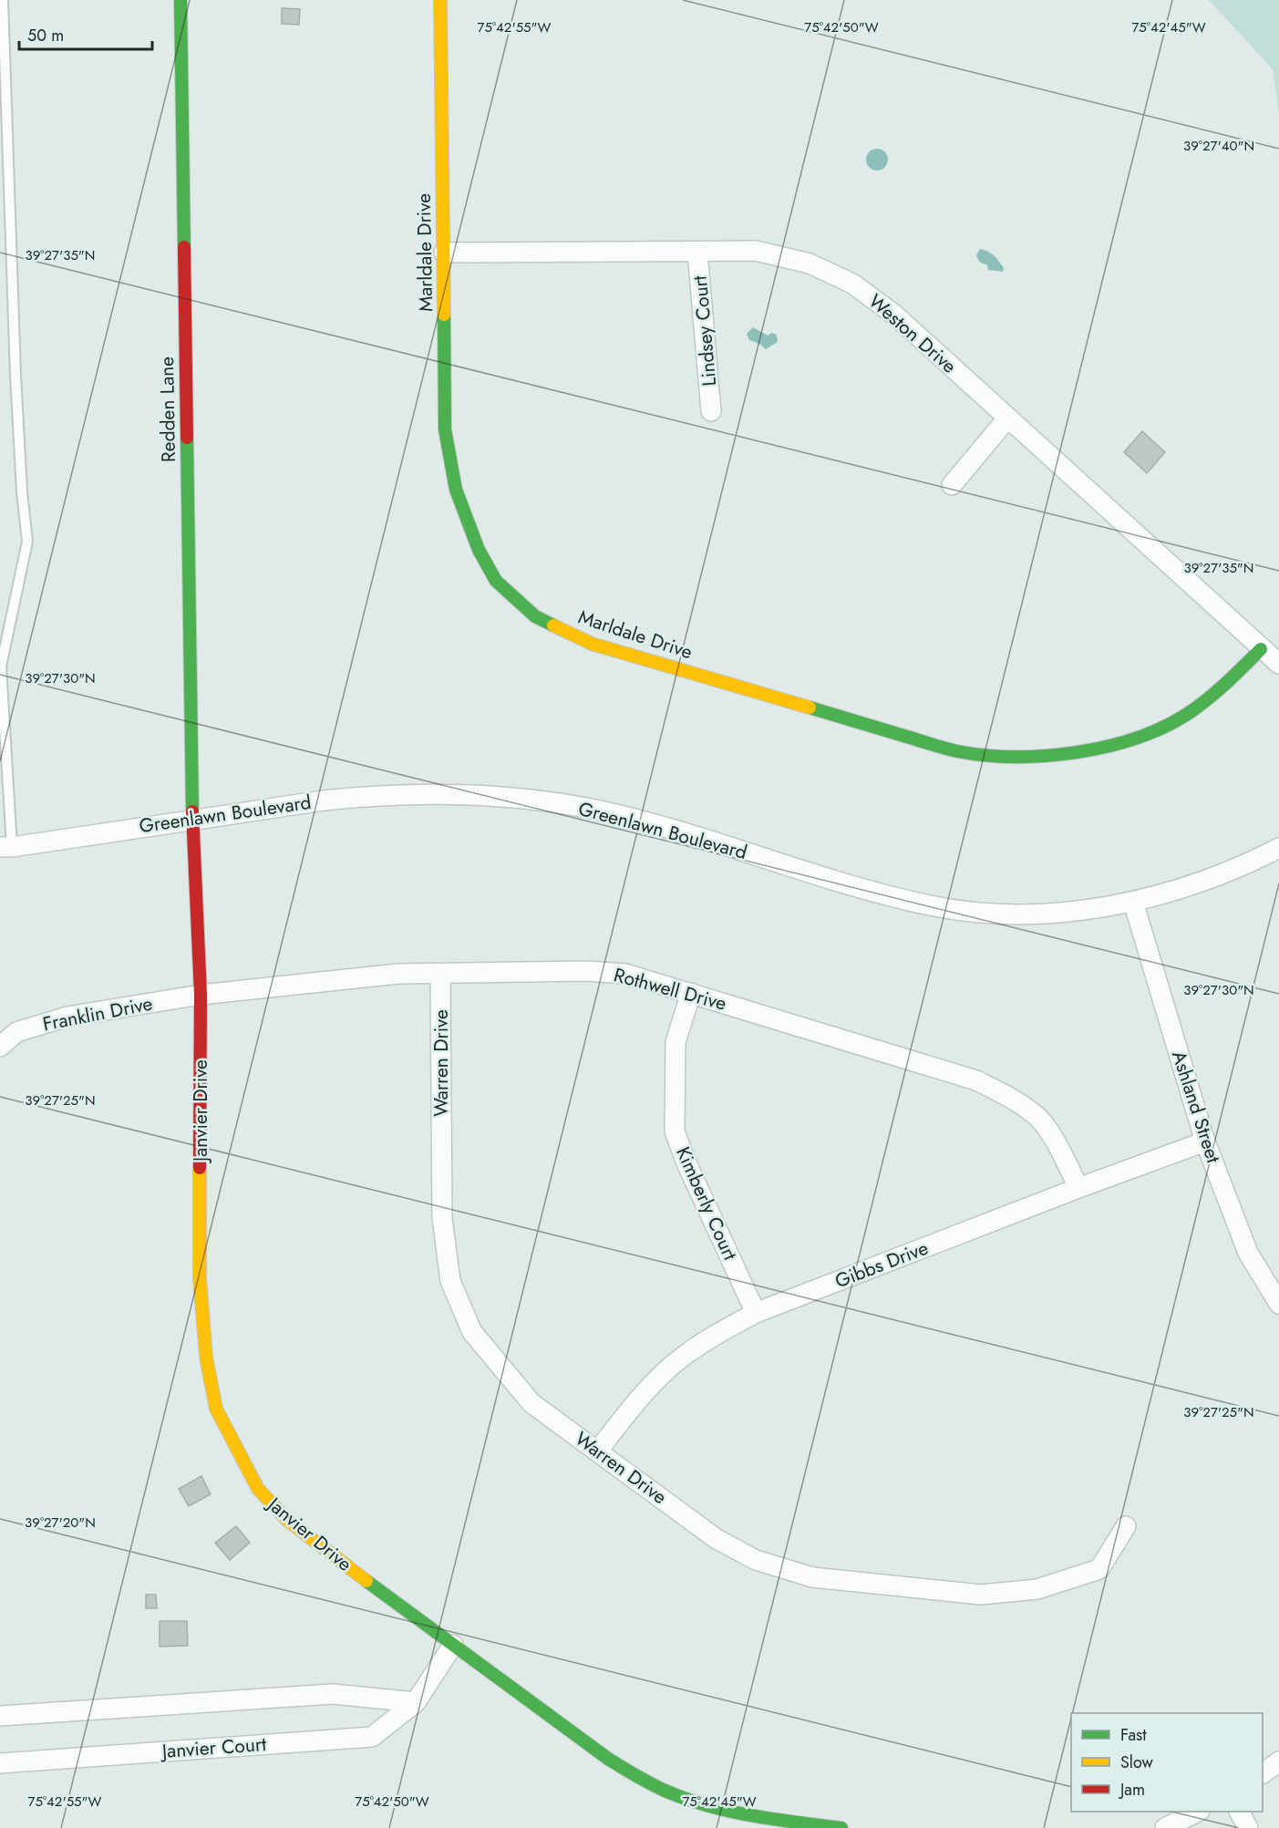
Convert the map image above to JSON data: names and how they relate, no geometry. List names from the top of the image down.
{
  "streets": {
    "street": [
      "Marldale Drive",
      "Lindsey Court",
      "Weston Drive",
      "Redden Lane",
      "Greenlawn Boulevard",
      "Rothwell Drive",
      "Franklin Drive",
      "Warren Drive",
      "Ashland Street",
      "Janvier Drive",
      "Kimberly Court",
      "Gibbs Drive",
      "Janvier Court"
    ]
  },
  "crossings": [
    ["Marldale Drive", "Weston Drive"],
    ["Lindsey Court", "Weston Drive"],
    ["Redden Lane", "Greenlawn Boulevard"],
    ["Redden Lane", "Janvier Drive"],
    ["Greenlawn Boulevard", "Ashland Street"],
    ["Greenlawn Boulevard", "Janvier Drive"],
    ["Rothwell Drive", "Franklin Drive"],
    ["Rothwell Drive", "Warren Drive"],
    ["Rothwell Drive", "Janvier Drive"],
    ["Rothwell Drive", "Kimberly Court"],
    ["Rothwell Drive", "Gibbs Drive"],
    ["Franklin Drive", "Janvier Drive"],
    ["Warren Drive", "Gibbs Drive"],
    ["Ashland Street", "Gibbs Drive"],
    ["Janvier Drive", "Janvier Court"],
    ["Kimberly Court", "Gibbs Drive"]
  ],
  "legend": ["Fast", "Slow", "Jam"],
  "scale_bar": "50 m",
  "coordinates": [
    "75°42'55\"W",
    "75°42'50\"W",
    "75°42'45\"W",
    "39°27'40\"N",
    "39°27'35\"N",
    "39°27'30\"N",
    "39°27'25\"N",
    "39°27'20\"N"
  ]
}
